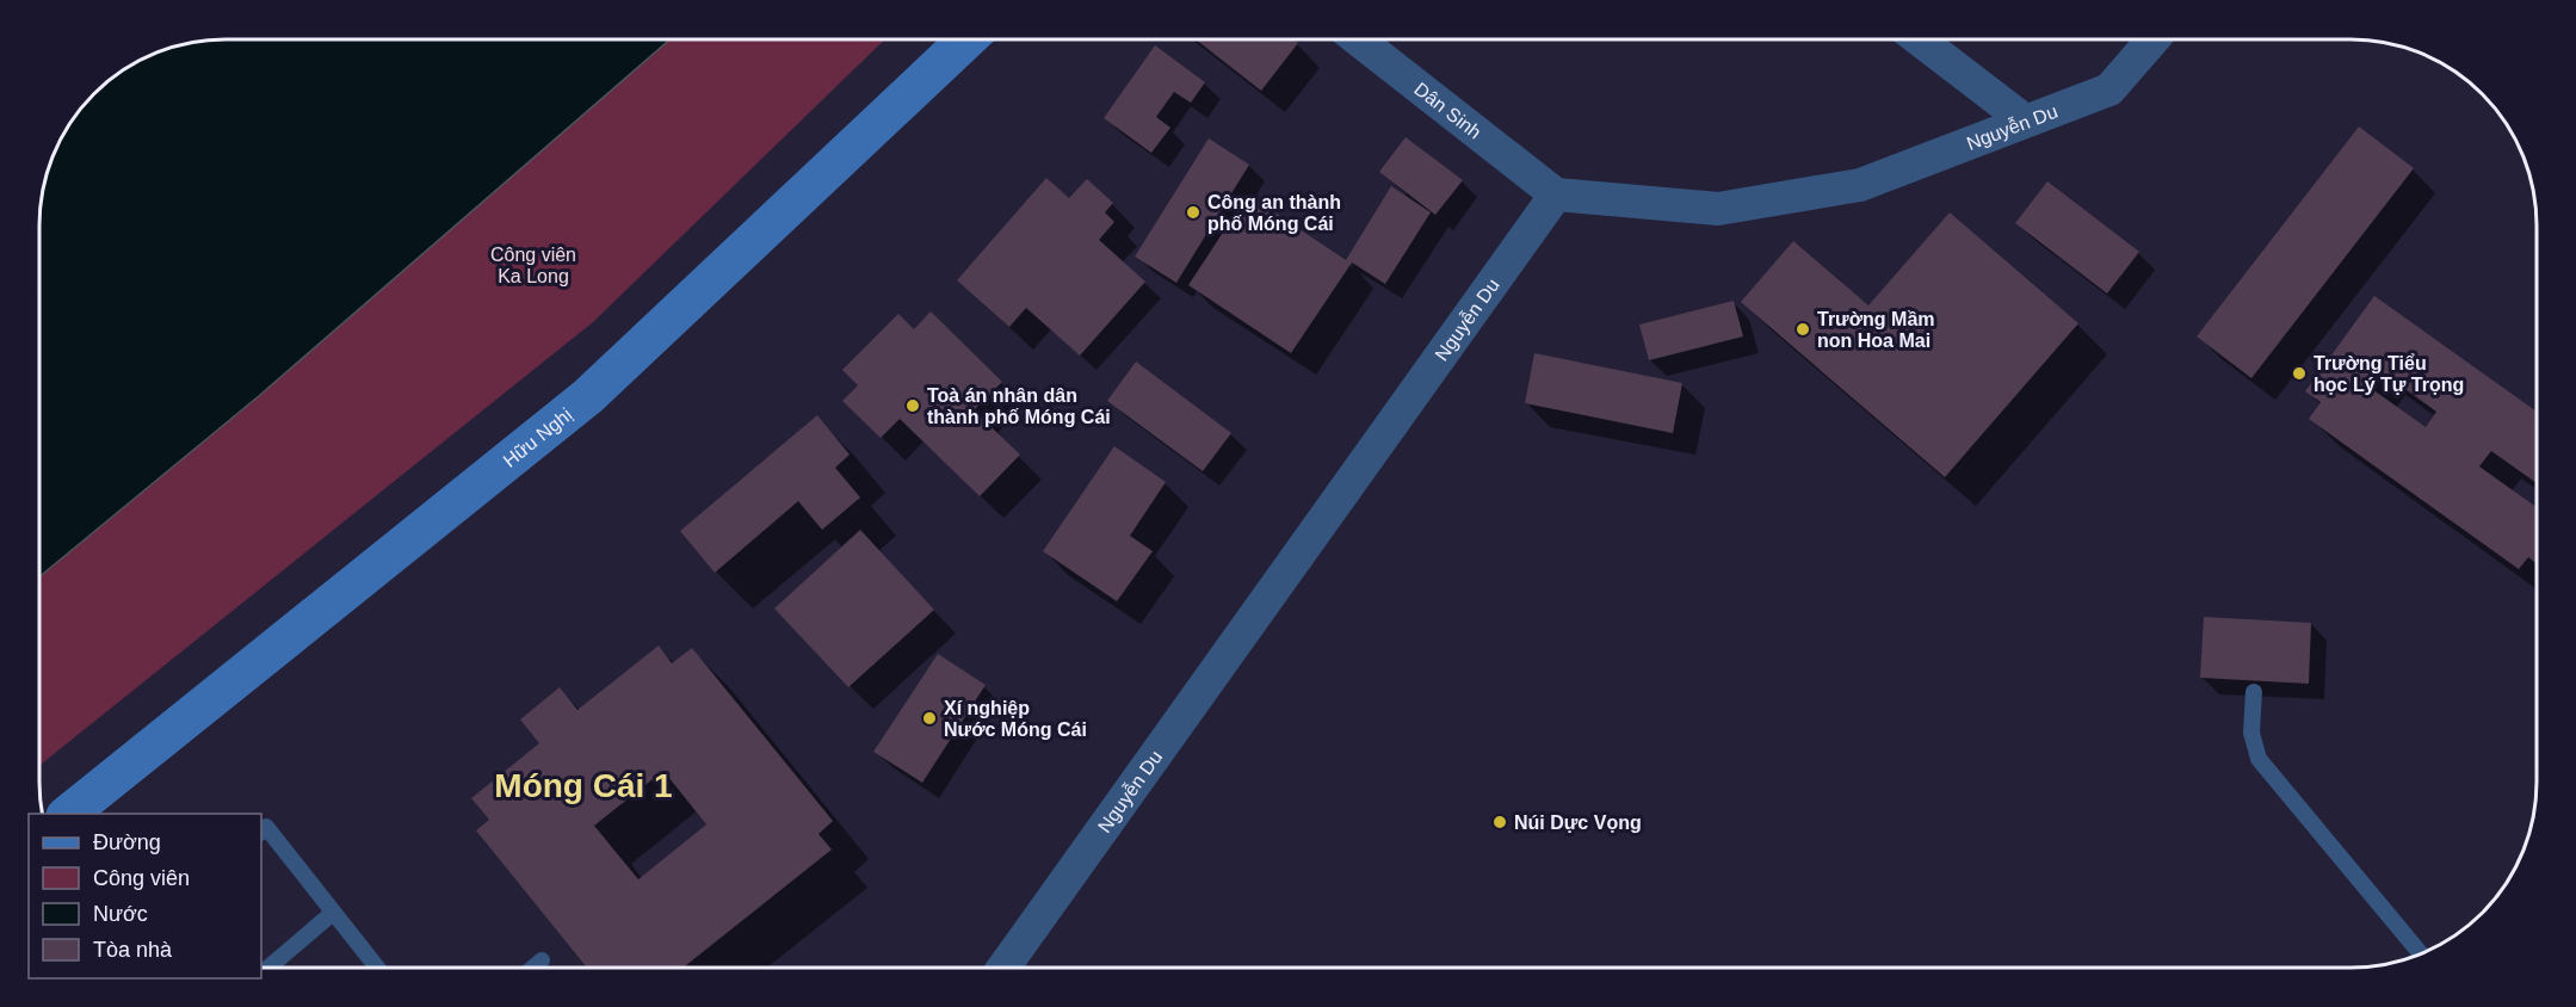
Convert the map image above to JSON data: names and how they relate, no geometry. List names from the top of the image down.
{
  "streets": {
    "street": ["Dân Sinh", "Nguyễn Du", "Hữu Nghị"]
  },
  "crossings": [
    ["Dân Sinh", "Nguyễn Du"]
  ],
  "districts": ["Móng Cái 1"],
  "parks": ["Công viên Ka Long"],
  "places": [
    "Công an thành phố Móng Cái",
    "Trường Mầm non Hoa Mai",
    "Trường Tiểu học Lý Tự Trọng",
    "Toà án nhân dân thành phố Móng Cái",
    "Xí nghiệp Nước Móng Cái",
    "Núi Dực Vọng"
  ],
  "legend": [
    "Đường",
    "Công viên",
    "Nước",
    "Tòa nhà"
  ]
}
